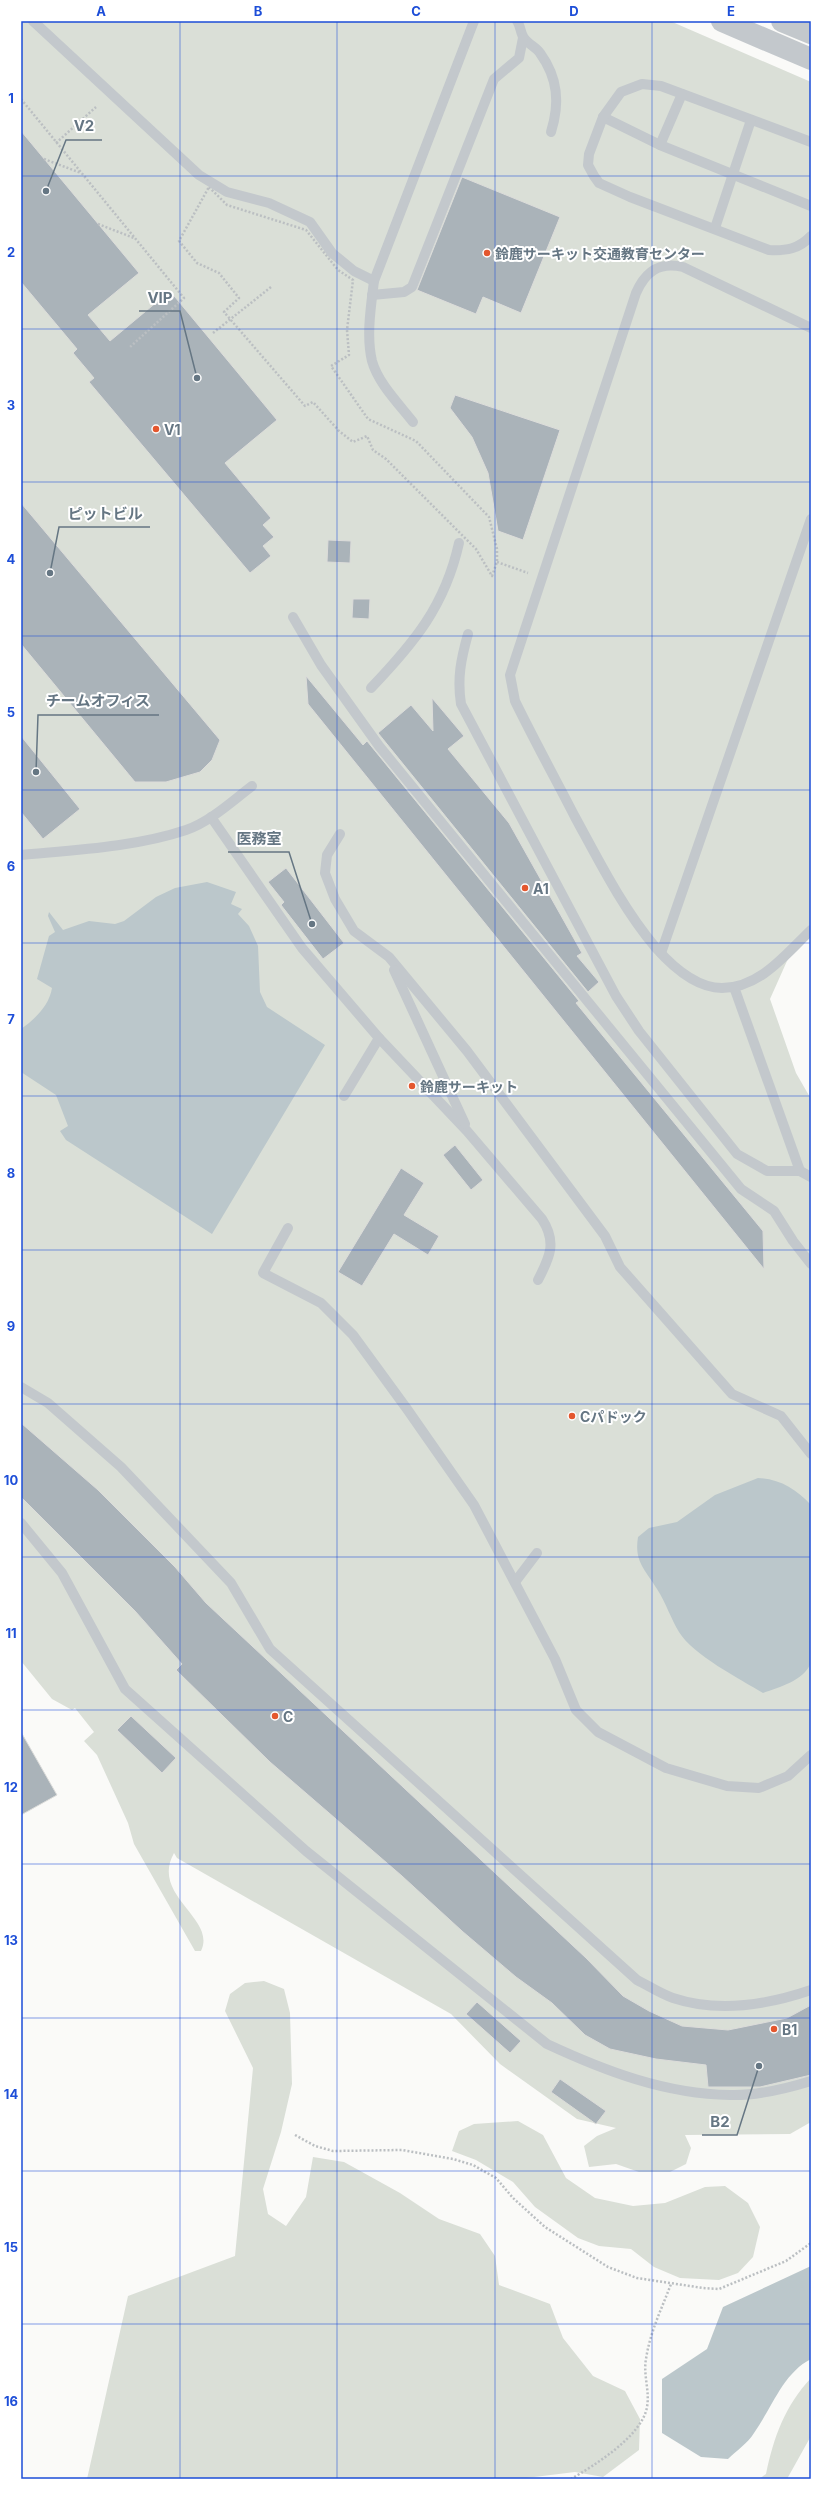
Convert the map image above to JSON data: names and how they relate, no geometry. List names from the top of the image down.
{
  "places": [
    "V2",
    "鈴鹿サーキット交通教育センター",
    "VIP",
    "V1",
    "ピットビル",
    "チームオフィス",
    "A1",
    "医務室",
    "鈴鹿サーキット",
    "Cパドック",
    "C",
    "B1",
    "B2"
  ],
  "grid": {
    "columns": [
      "A",
      "B",
      "C",
      "D",
      "E"
    ],
    "rows": [
      "1",
      "2",
      "3",
      "4",
      "5",
      "6",
      "7",
      "8",
      "9",
      "10",
      "11",
      "12",
      "13",
      "14",
      "15",
      "16"
    ]
  }
}
